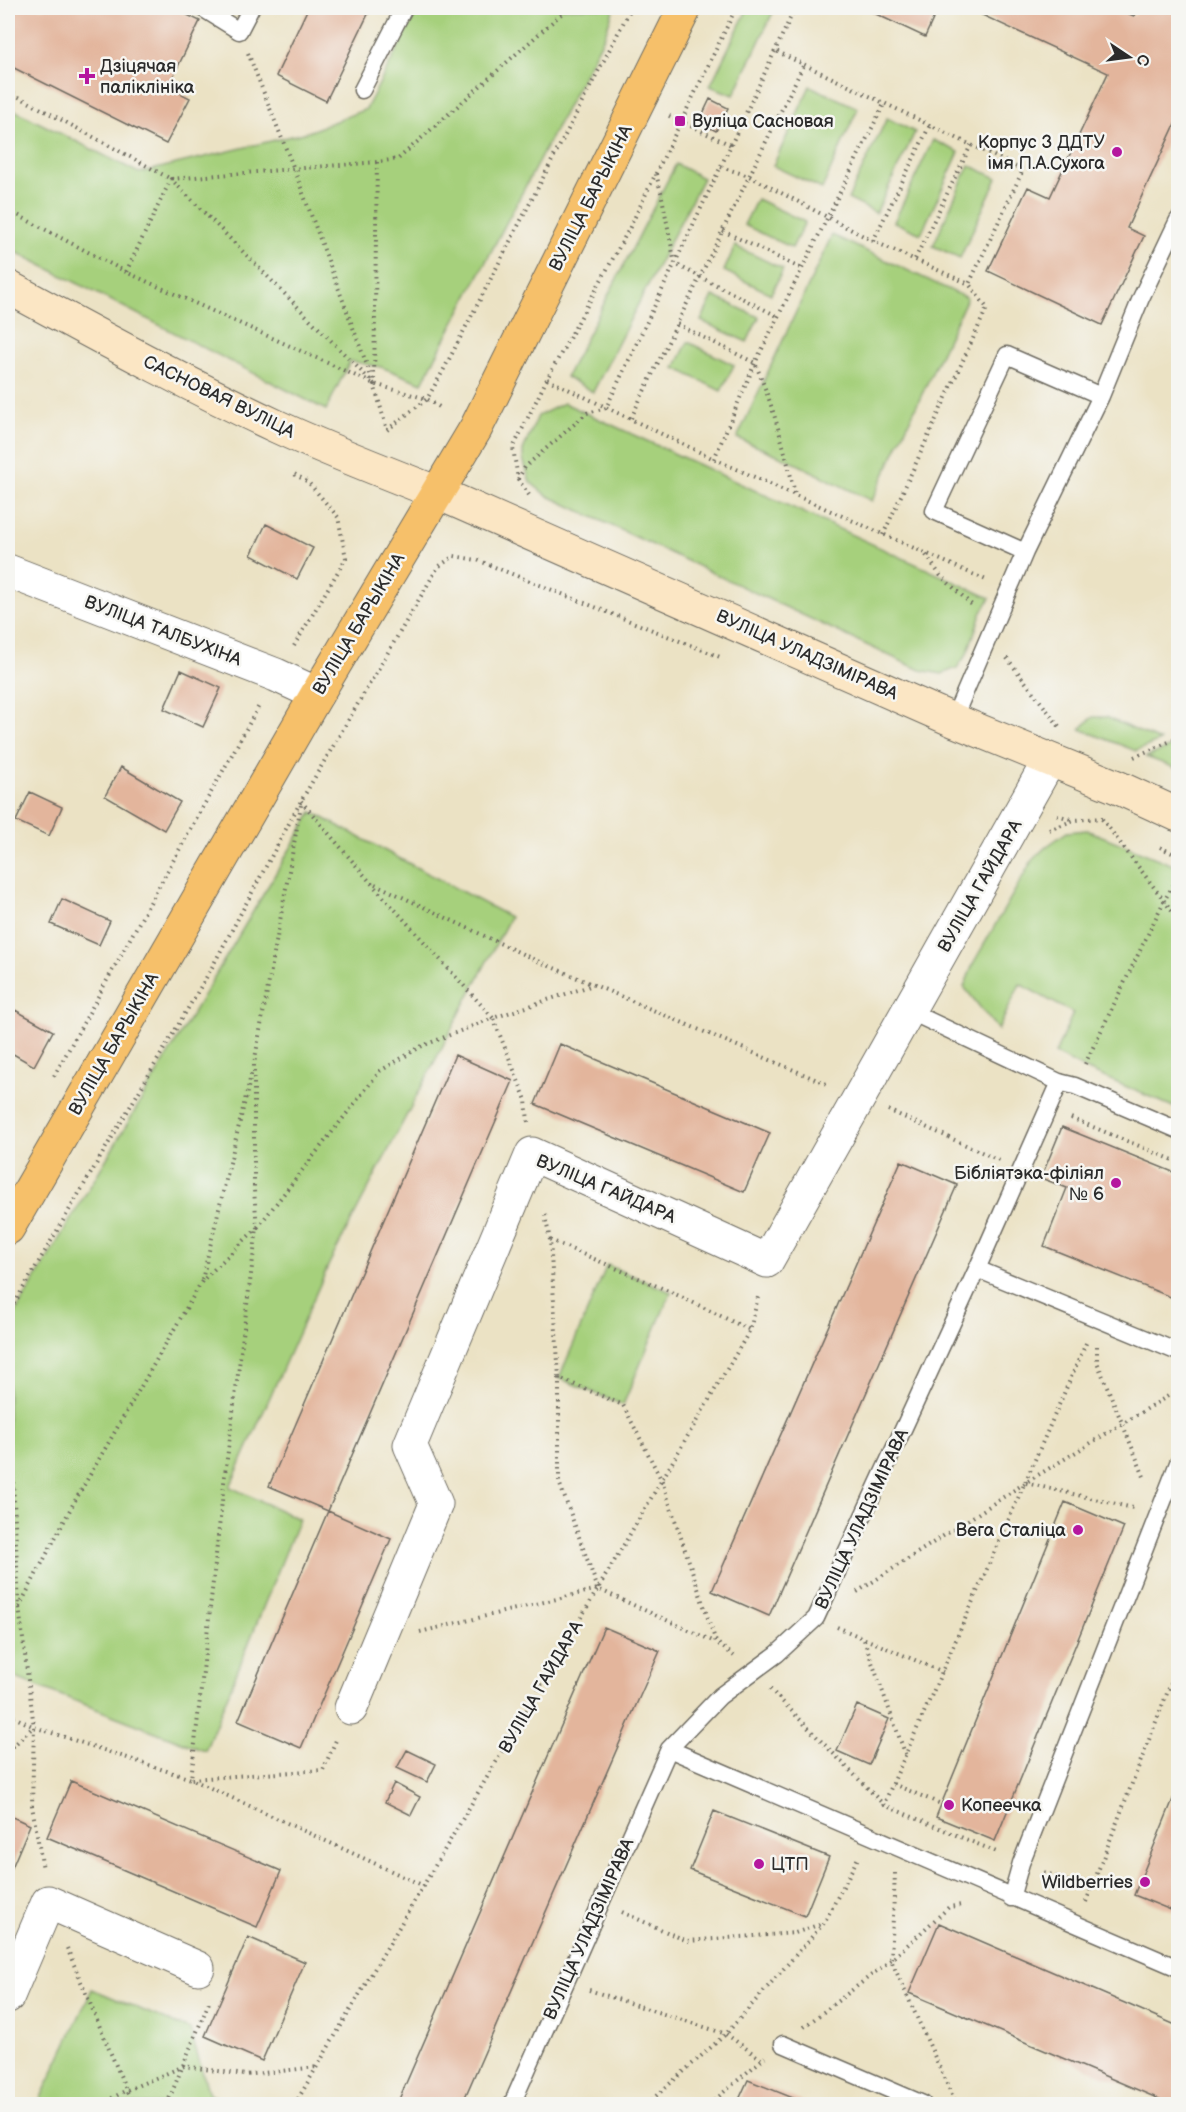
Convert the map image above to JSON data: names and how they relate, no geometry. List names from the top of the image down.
{
  "streets": {
    "main road": ["ВУЛІЦА БАРЫКІНА", "САСНОВАЯ ВУЛІЦА", "ВУЛІЦА УЛАДЗІМІРАВА"],
    "street": ["ВУЛІЦА ТАЛБУХІНА", "ВУЛІЦА ГАЙДАРА"]
  },
  "crossings": [
    ["ВУЛІЦА БАРЫКІНА", "САСНОВАЯ ВУЛІЦА"],
    ["ВУЛІЦА БАРЫКІНА", "ВУЛІЦА ТАЛБУХІНА"],
    ["ВУЛІЦА БАРЫКІНА", "ВУЛІЦА УЛАДЗІМІРАВА"],
    ["САСНОВАЯ ВУЛІЦА", "ВУЛІЦА УЛАДЗІМІРАВА"],
    ["ВУЛІЦА УЛАДЗІМІРАВА", "ВУЛІЦА ГАЙДАРА"]
  ],
  "places": {
    "health": ["Дзіцячая паліклініка"],
    "transit": ["Вуліца Сасновая"],
    "other": [
      "Корпус 3 ДДТУ імя П.А.Сухога",
      "Бібліятэка-філіял № 6",
      "Вега Сталіца",
      "Копеечка",
      "ЦТП",
      "Wildberries"
    ]
  },
  "north": "right"
}
